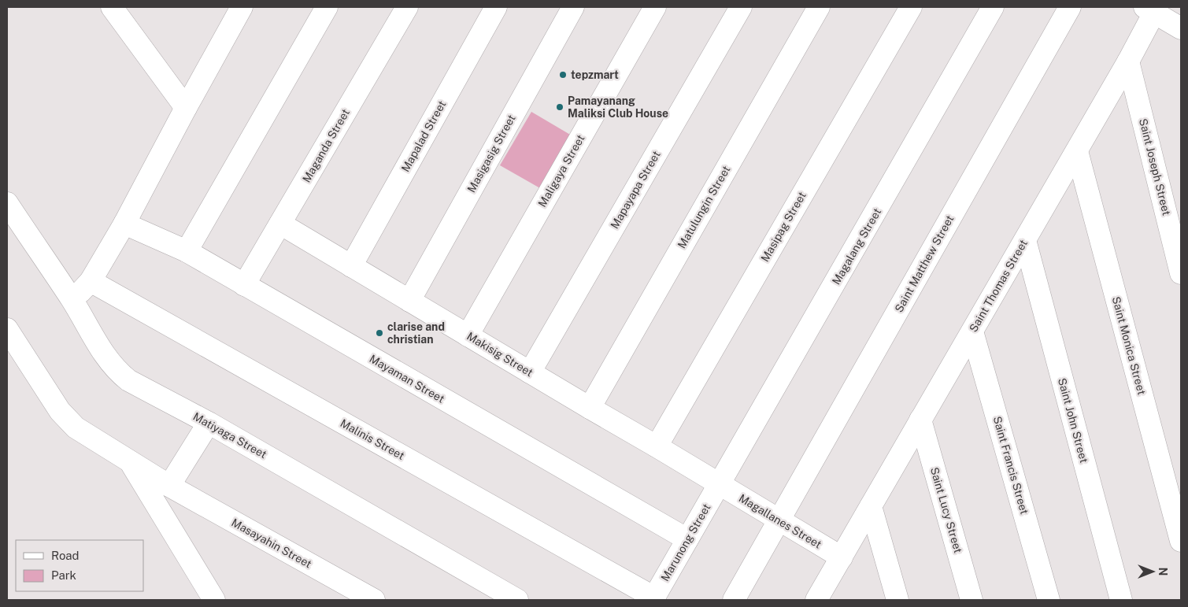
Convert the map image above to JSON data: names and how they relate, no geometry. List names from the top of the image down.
{
  "streets": {
    "street": [
      "Mapalad Street",
      "Maganda Street",
      "Masigasig Street",
      "Saint Joseph Street",
      "Maligaya Street",
      "Mapayapa Street",
      "Matulungin Street",
      "Masipag Street",
      "Magalang Street",
      "Saint Matthew Street",
      "Saint Thomas Street",
      "Saint Monica Street",
      "Makisig Street",
      "Mayaman Street",
      "Saint John Street",
      "Matiyaga Street",
      "Malinis Street",
      "Saint Francis Street",
      "Saint Lucy Street",
      "Magallanes Street",
      "Marunong Street",
      "Masayahin Street"
    ]
  },
  "crossings": [
    ["Mapalad Street", "Makisig Street"],
    ["Maganda Street", "Makisig Street"],
    ["Maganda Street", "Mayaman Street"],
    ["Masigasig Street", "Makisig Street"],
    ["Saint Joseph Street", "Saint Thomas Street"],
    ["Maligaya Street", "Makisig Street"],
    ["Mapayapa Street", "Makisig Street"],
    ["Matulungin Street", "Makisig Street"],
    ["Masipag Street", "Makisig Street"],
    ["Magalang Street", "Makisig Street"],
    ["Magalang Street", "Magallanes Street"],
    ["Magalang Street", "Marunong Street"],
    ["Saint Matthew Street", "Magallanes Street"],
    ["Saint Thomas Street", "Saint Monica Street"],
    ["Saint Thomas Street", "Saint John Street"],
    ["Saint Thomas Street", "Saint Francis Street"],
    ["Saint Thomas Street", "Saint Lucy Street"],
    ["Saint Thomas Street", "Magallanes Street"],
    ["Makisig Street", "Magallanes Street"],
    ["Makisig Street", "Marunong Street"],
    ["Mayaman Street", "Marunong Street"],
    ["Malinis Street", "Marunong Street"],
    ["Magallanes Street", "Marunong Street"]
  ],
  "places": ["tepzmart", "Pamayanang Maliksi Club House", "clarise and christian"],
  "legend": ["Road", "Park"],
  "north": "right"
}
